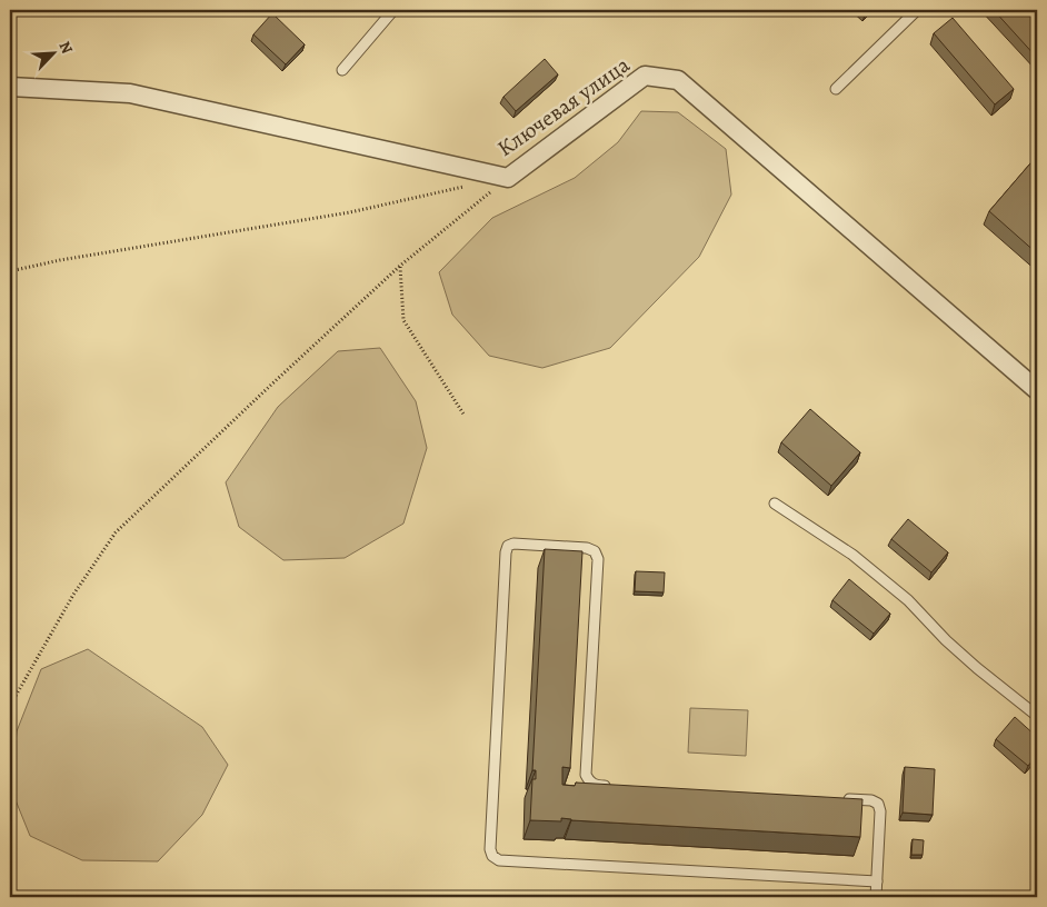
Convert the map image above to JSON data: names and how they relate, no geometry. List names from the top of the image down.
{
  "streets": {
    "street": ["Ключевая улица"]
  },
  "north": "top right"
}
